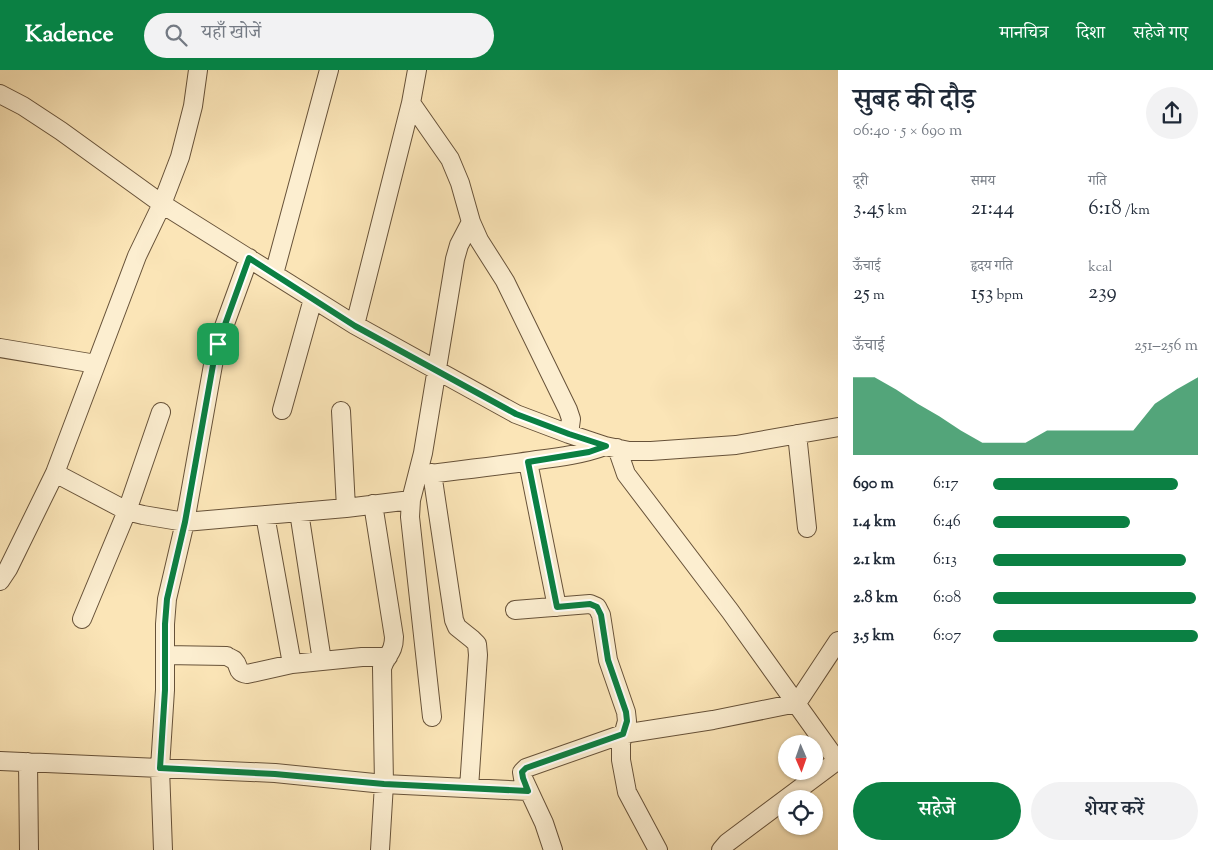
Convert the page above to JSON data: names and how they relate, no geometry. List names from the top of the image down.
{
  "north": "bottom",
  "page": {
    "header": "Kadence",
    "search": "यहाँ खोजें",
    "nav": ["मानचित्र", "दिशा", "सहेजे गए"],
    "heading": ["सुबह की दौड़", "06:40 · 5 × 690 m"],
    "stats": [
      ["दूरी", "3.45 km"],
      ["समय", "21:44"],
      ["गति", "6:18 /km"],
      ["ऊँचाई", "25 m"],
      ["हृदय गति", "153 bpm"],
      ["kcal", "239"]
    ],
    "chart": ["ऊँचाई", "251–256 m"],
    "list": [
      {
        "name": "690 m",
        "note": "6:17"
      },
      {
        "name": "1.4 km",
        "note": "6:46"
      },
      {
        "name": "2.1 km",
        "note": "6:13"
      },
      {
        "name": "2.8 km",
        "note": "6:08"
      },
      {
        "name": "3.5 km",
        "note": "6:07"
      }
    ],
    "buttons": ["सहेजें", "शेयर करें"]
  }
}
